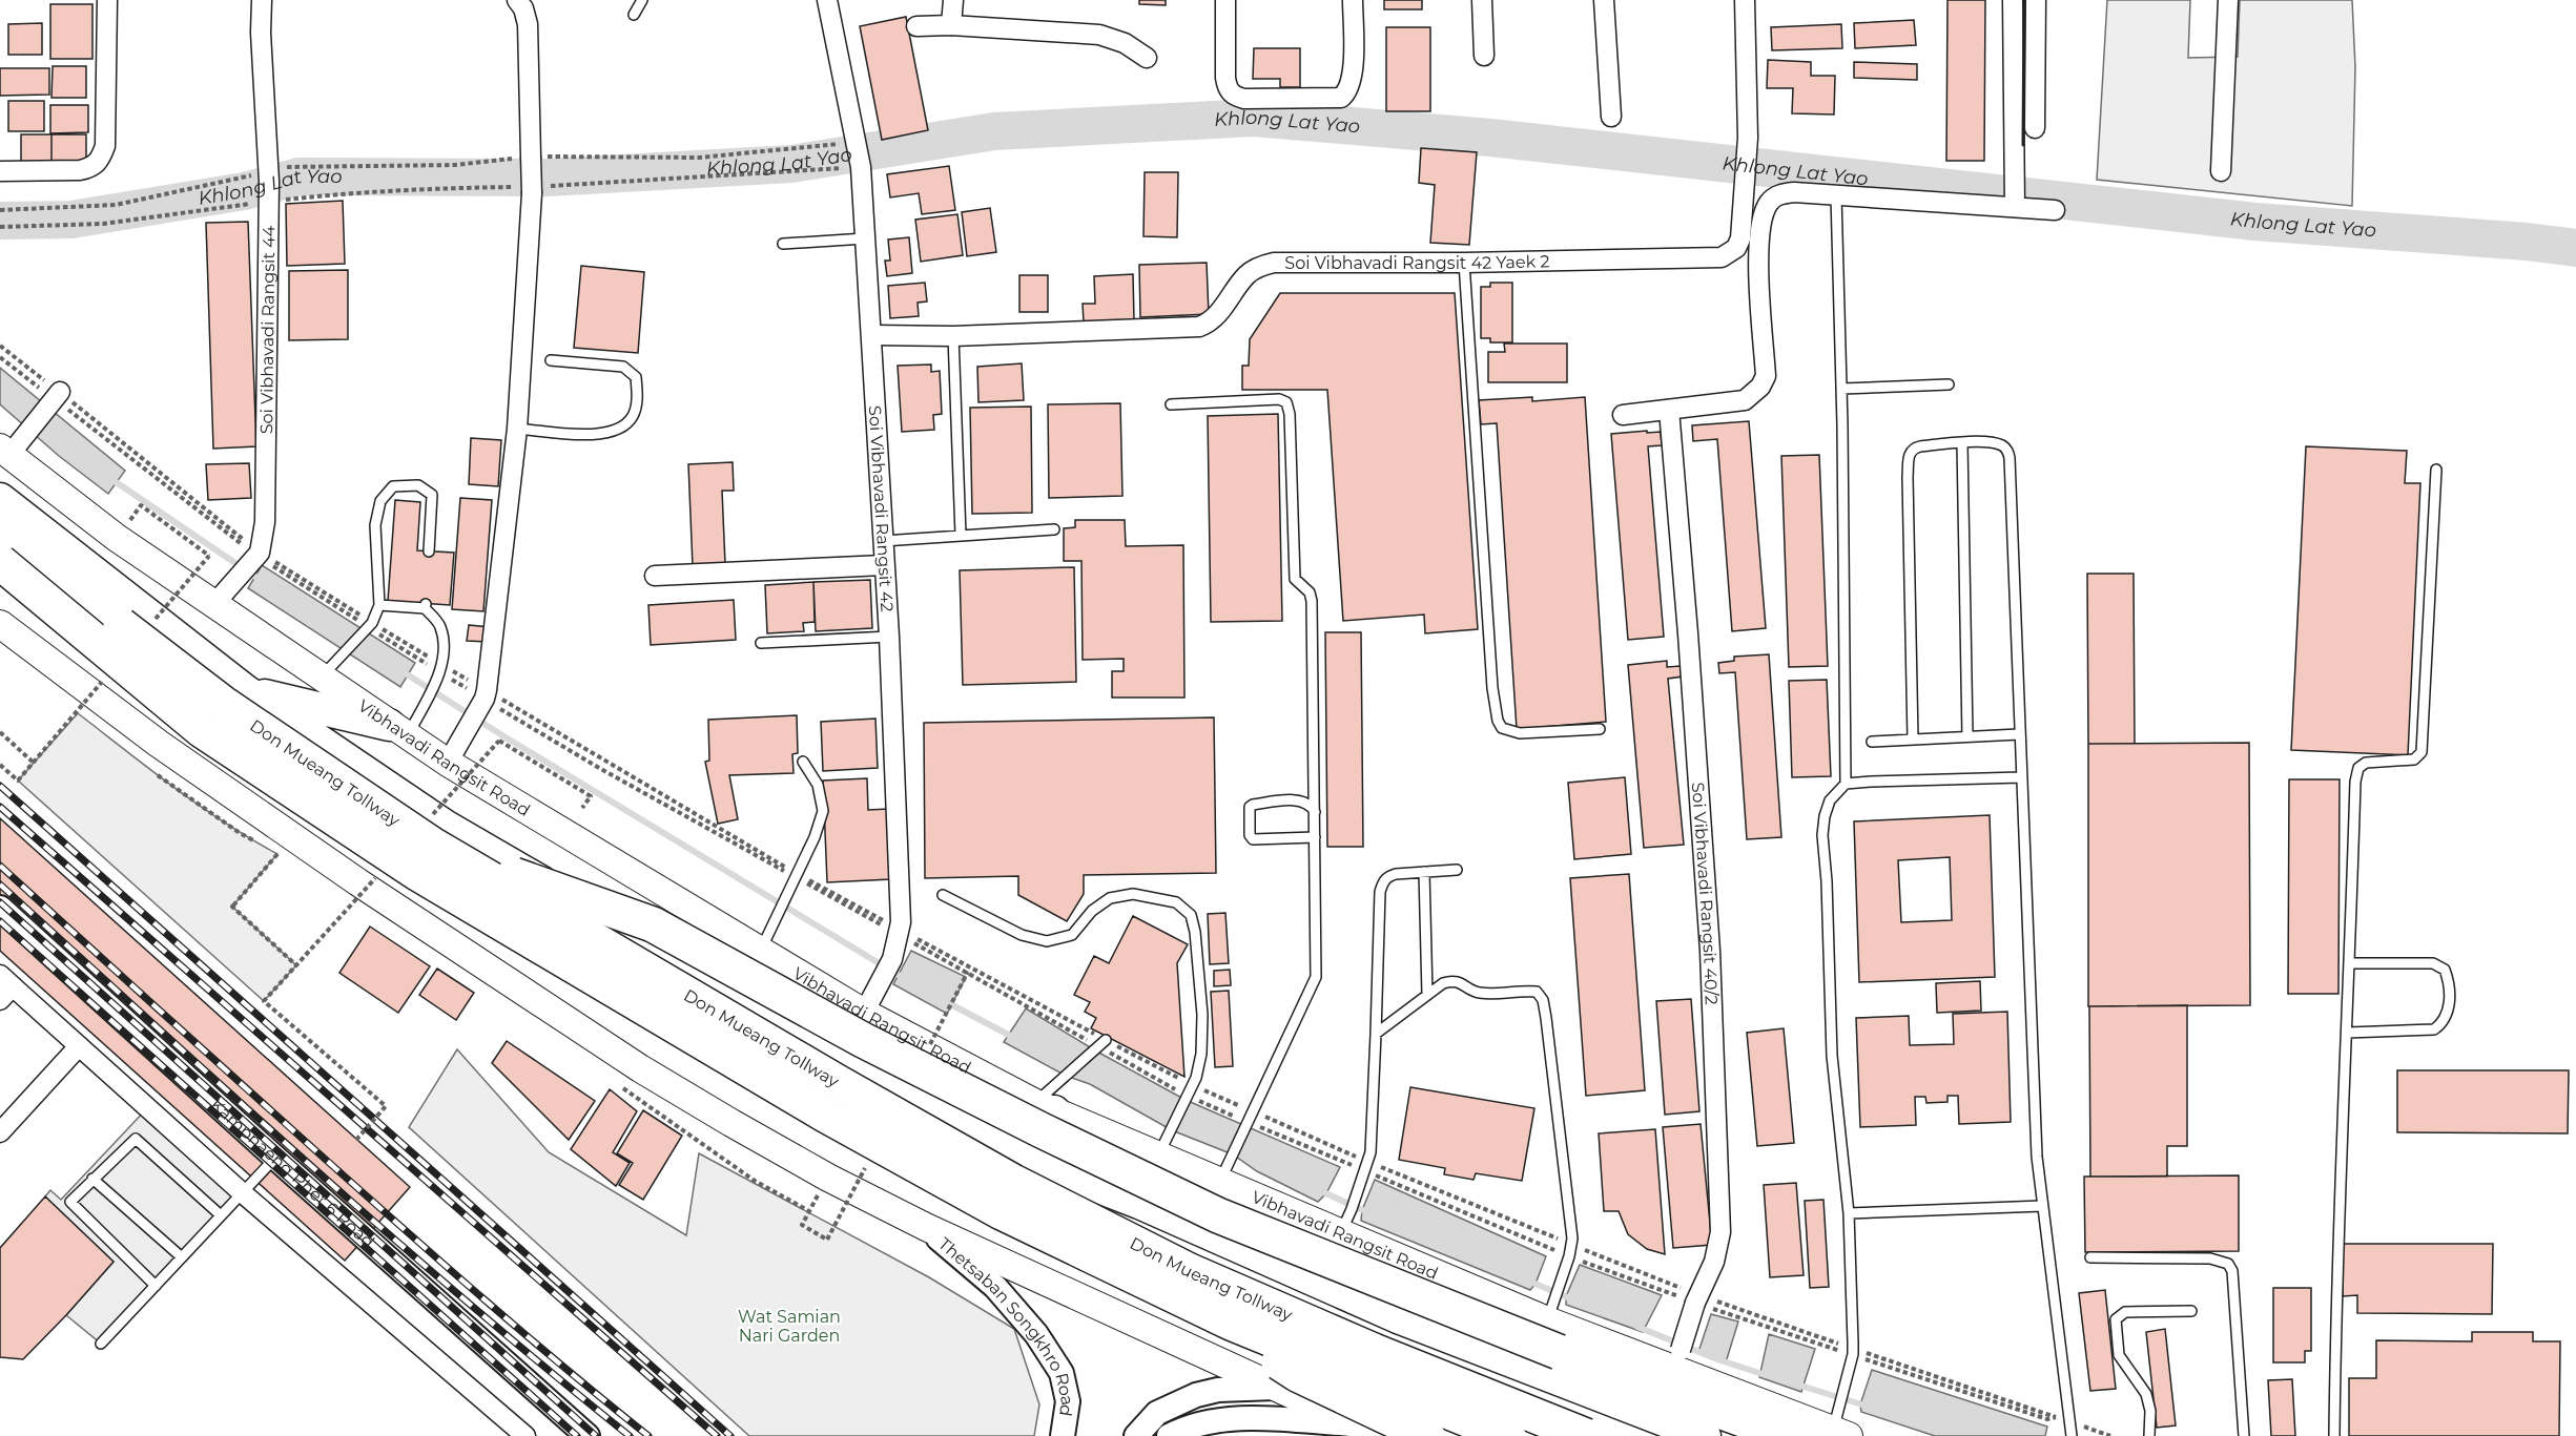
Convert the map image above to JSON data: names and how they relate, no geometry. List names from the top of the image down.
{
  "streets": {
    "highway": ["Don Mueang Tollway"],
    "main road": ["Vibhavadi Rangsit Road"],
    "street": [
      "Soi Vibhavadi Rangsit 42 Yaek 2",
      "Soi Vibhavadi Rangsit 44",
      "Soi Vibhavadi Rangsit 42",
      "Soi Vibhavadi Rangsit 40/2",
      "Kamphaeng Phet 6 Road",
      "Thetsaban Songkhro Road"
    ]
  },
  "crossings": [
    ["Soi Vibhavadi Rangsit 42 Yaek 2", "Soi Vibhavadi Rangsit 42"],
    ["Soi Vibhavadi Rangsit 42", "Vibhavadi Rangsit Road"],
    ["Vibhavadi Rangsit Road", "Soi Vibhavadi Rangsit 40/2"]
  ],
  "water": ["Khlong Lat Yao"],
  "parks": ["Wat Samian Nari Garden"]
}
